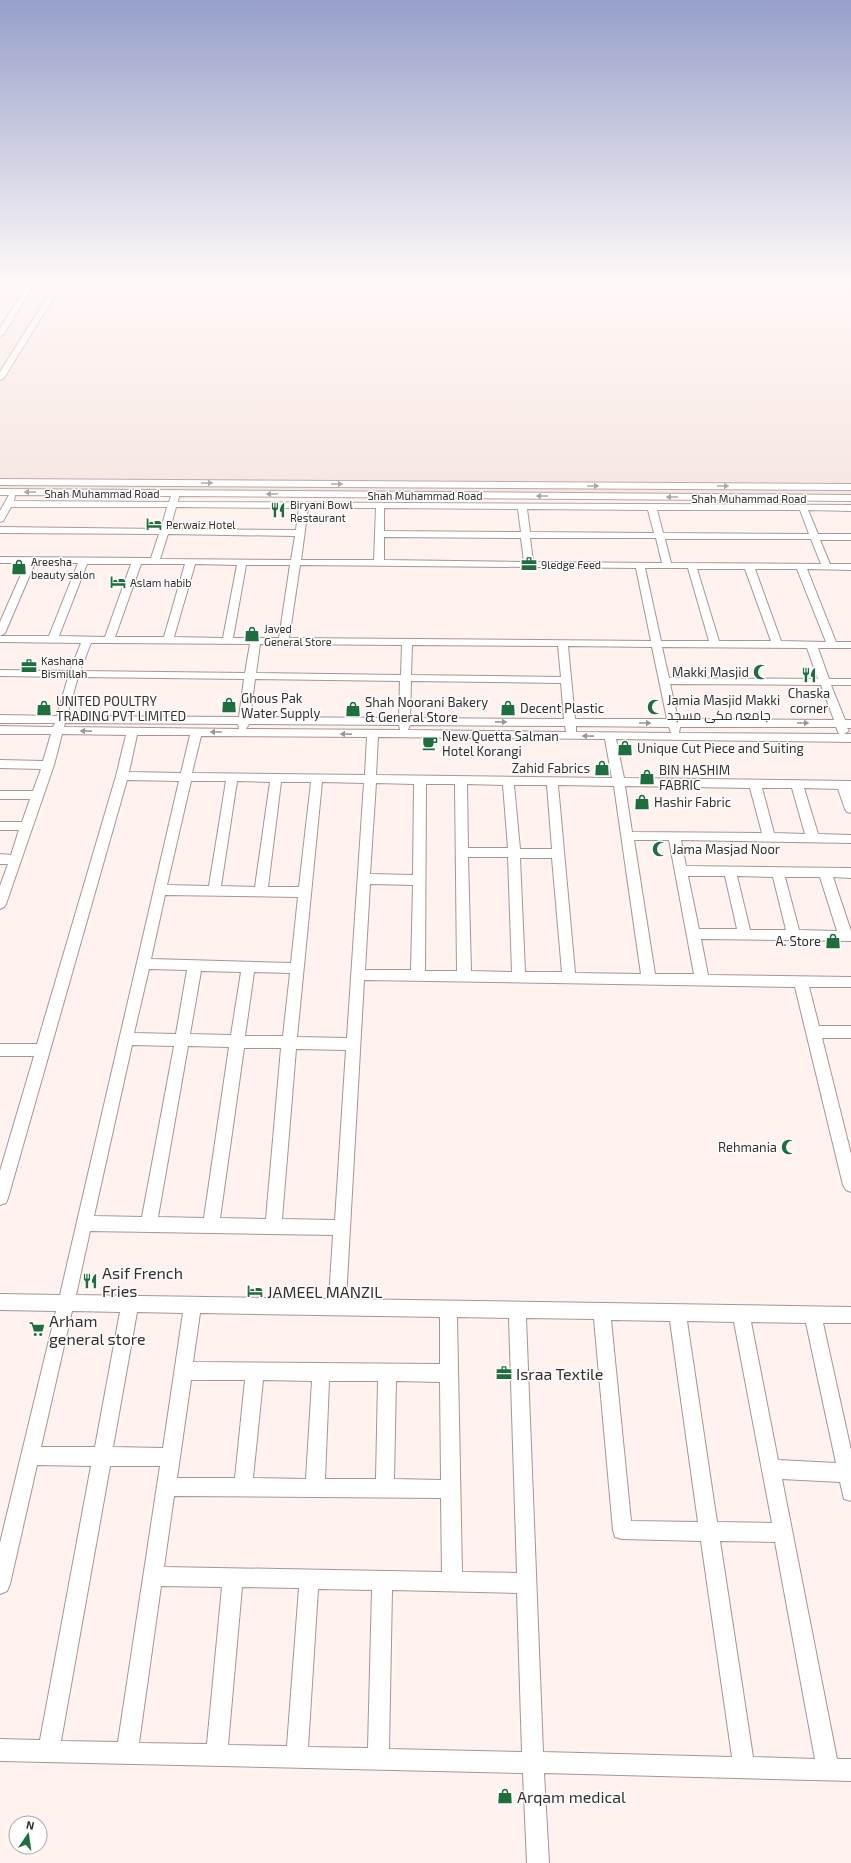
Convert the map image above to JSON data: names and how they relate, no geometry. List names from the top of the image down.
{
  "streets": {
    "street": ["Shah Muhammad Road"]
  },
  "places": {
    "restaurant": ["Biryani Bowl Restaurant", "Chaska corner", "Asif French Fries"],
    "hotel": ["Perwaiz Hotel", "Aslam habib", "JAMEEL MANZIL"],
    "office": ["9ledge Feed", "Kashana Bismillah", "Israa Textile"],
    "shop": [
      "Areesha beauty salon",
      "Javed General Store",
      "Ghous Pak Water Supply",
      "UNITED POULTRY TRADING PVT LIMITED",
      "Decent Plastic",
      "Shah Noorani Bakery & General Store",
      "Unique Cut Piece and Suiting",
      "Zahid Fabrics",
      "BIN HASHIM FABRIC",
      "Hashir Fabric",
      "A. Store",
      "Arqam medical"
    ],
    "mosque": [
      "Makki Masjid",
      "Jamia Masjid Makki جامعہ مکی مسجد",
      "Jama Masjad Noor",
      "Rehmania"
    ],
    "cafe": ["New Quetta Salman Hotel Korangi"],
    "supermarket": ["Arham general store"]
  },
  "north": "top"
}
